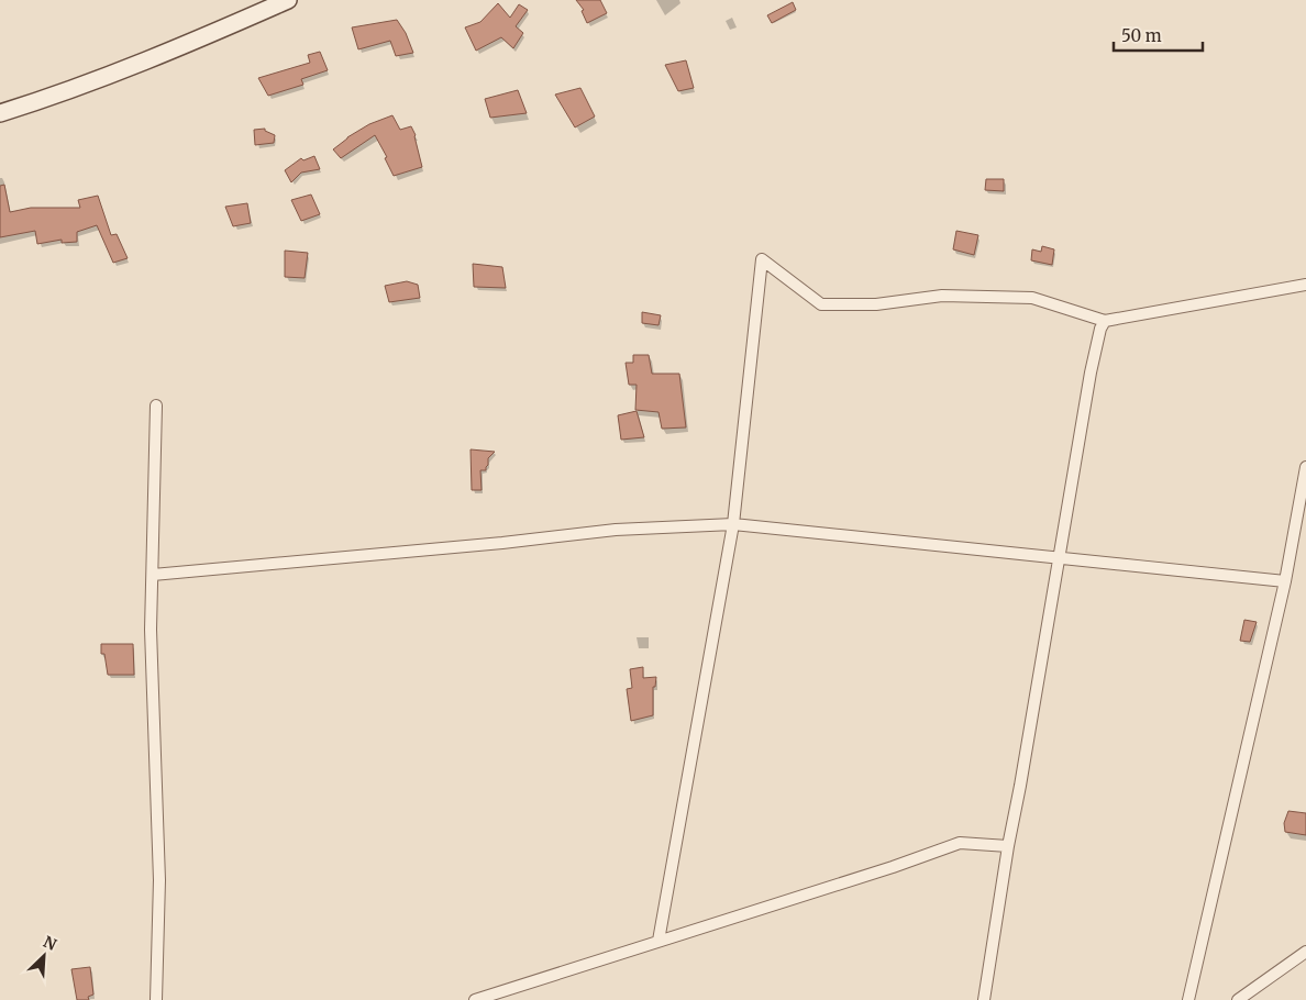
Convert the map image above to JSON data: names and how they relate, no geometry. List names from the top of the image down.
{
  "scale_bar": "50 m",
  "north": "top right"
}
